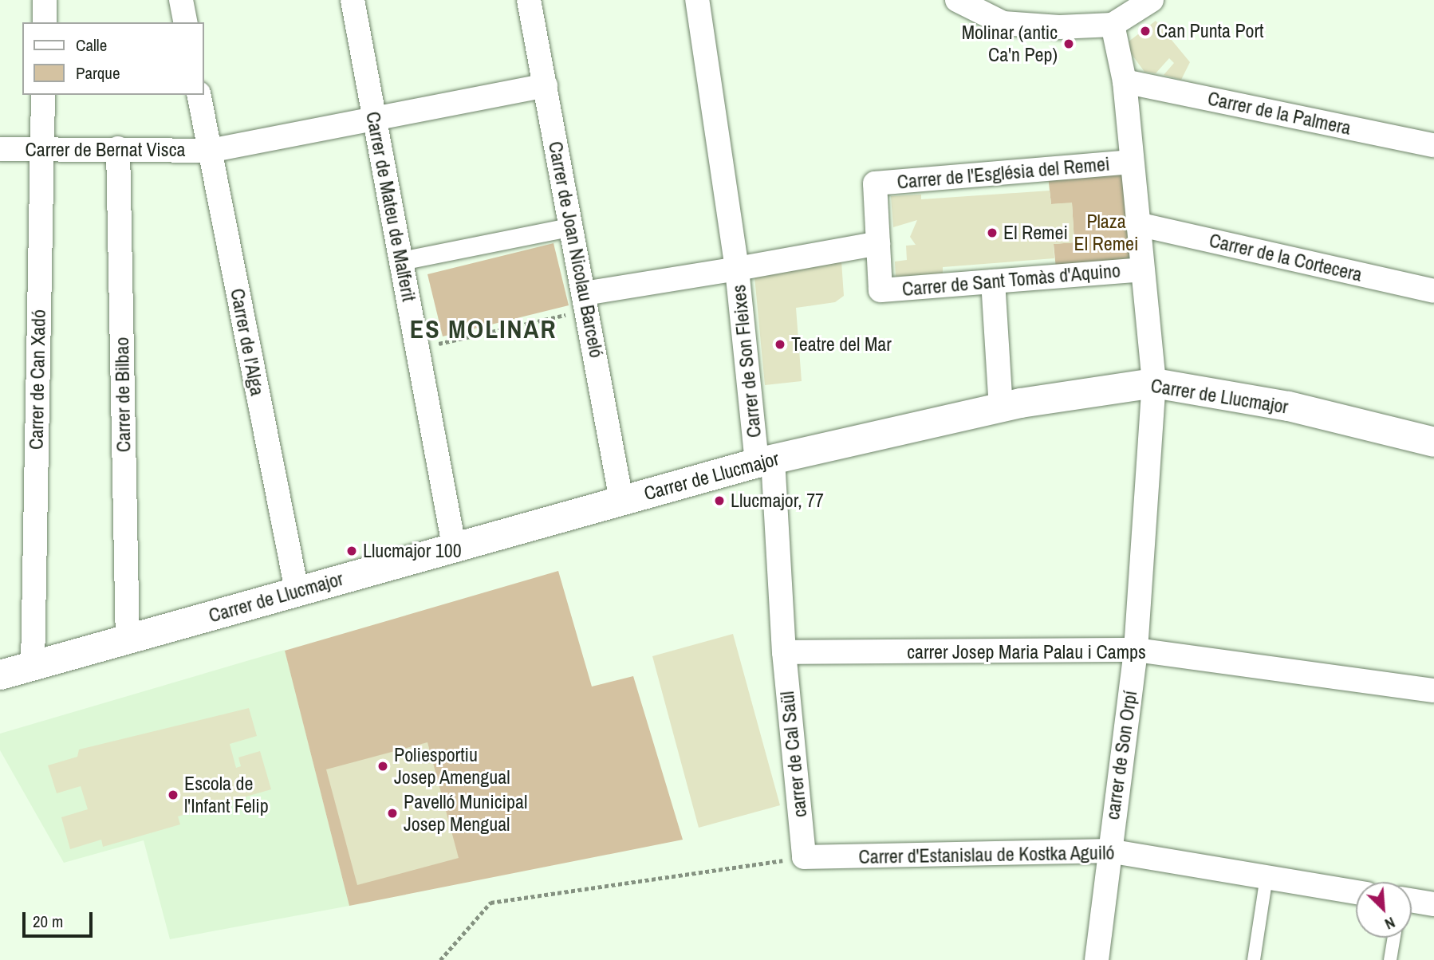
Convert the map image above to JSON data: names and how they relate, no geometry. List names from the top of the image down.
{
  "streets": {
    "street": [
      "Carrer de la Palmera",
      "Carrer de Bernat Visca",
      "Carrer de l'Església del Remei",
      "Carrer de Mateu de Malferit",
      "Carrer de Joan Nicolau Barceló",
      "Carrer de la Cortecera",
      "Carrer de Sant Tomàs d'Aquino",
      "Carrer de l'Alga",
      "Carrer de Son Fleixes",
      "Carrer de Can Xadó",
      "Carrer de Bilbao",
      "Carrer de Llucmajor",
      "carrer Josep Maria Palau i Camps",
      "carrer de Cal Saül",
      "carrer de Son Orpí",
      "Carrer d'Estanislau de Kostka Aguiló"
    ]
  },
  "crossings": [
    ["Carrer de la Palmera", "carrer de Son Orpí"],
    ["Carrer de Bernat Visca", "Carrer de Mateu de Malferit"],
    ["Carrer de Bernat Visca", "Carrer de Joan Nicolau Barceló"],
    ["Carrer de Bernat Visca", "Carrer de l'Alga"],
    ["Carrer de Bernat Visca", "Carrer de Can Xadó"],
    ["Carrer de Bernat Visca", "Carrer de Bilbao"],
    ["Carrer de l'Església del Remei", "Carrer de Sant Tomàs d'Aquino"],
    ["Carrer de l'Església del Remei", "Carrer de Son Fleixes"],
    ["Carrer de l'Església del Remei", "carrer de Son Orpí"],
    ["Carrer de Mateu de Malferit", "Carrer de Llucmajor"],
    ["Carrer de Joan Nicolau Barceló", "Carrer de Llucmajor"],
    ["Carrer de la Cortecera", "carrer de Son Orpí"],
    ["Carrer de Sant Tomàs d'Aquino", "Carrer de Son Fleixes"],
    ["Carrer de Sant Tomàs d'Aquino", "carrer de Son Orpí"],
    ["Carrer de l'Alga", "Carrer de Llucmajor"],
    ["Carrer de Son Fleixes", "Carrer de Llucmajor"],
    ["Carrer de Can Xadó", "Carrer de Llucmajor"],
    ["Carrer de Bilbao", "Carrer de Llucmajor"],
    ["Carrer de Llucmajor", "carrer de Son Orpí"],
    ["carrer Josep Maria Palau i Camps", "carrer de Cal Saül"],
    ["carrer Josep Maria Palau i Camps", "carrer de Son Orpí"],
    ["carrer de Cal Saül", "Carrer d'Estanislau de Kostka Aguiló"],
    ["carrer de Son Orpí", "Carrer d'Estanislau de Kostka Aguiló"]
  ],
  "districts": ["ES MOLINAR"],
  "parks": ["Plaza El Remei"],
  "places": [
    "Can Punta Port",
    "Molinar (antic Ca'n Pep)",
    "El Remei",
    "Teatre del Mar",
    "Llucmajor, 77",
    "Llucmajor 100",
    "Poliesportiu Josep Amengual",
    "Escola de l'Infant Felip",
    "Pavelló Municipal Josep Mengual"
  ],
  "legend": ["Calle", "Parque"],
  "scale_bar": "20 m",
  "north": "bottom right"
}
